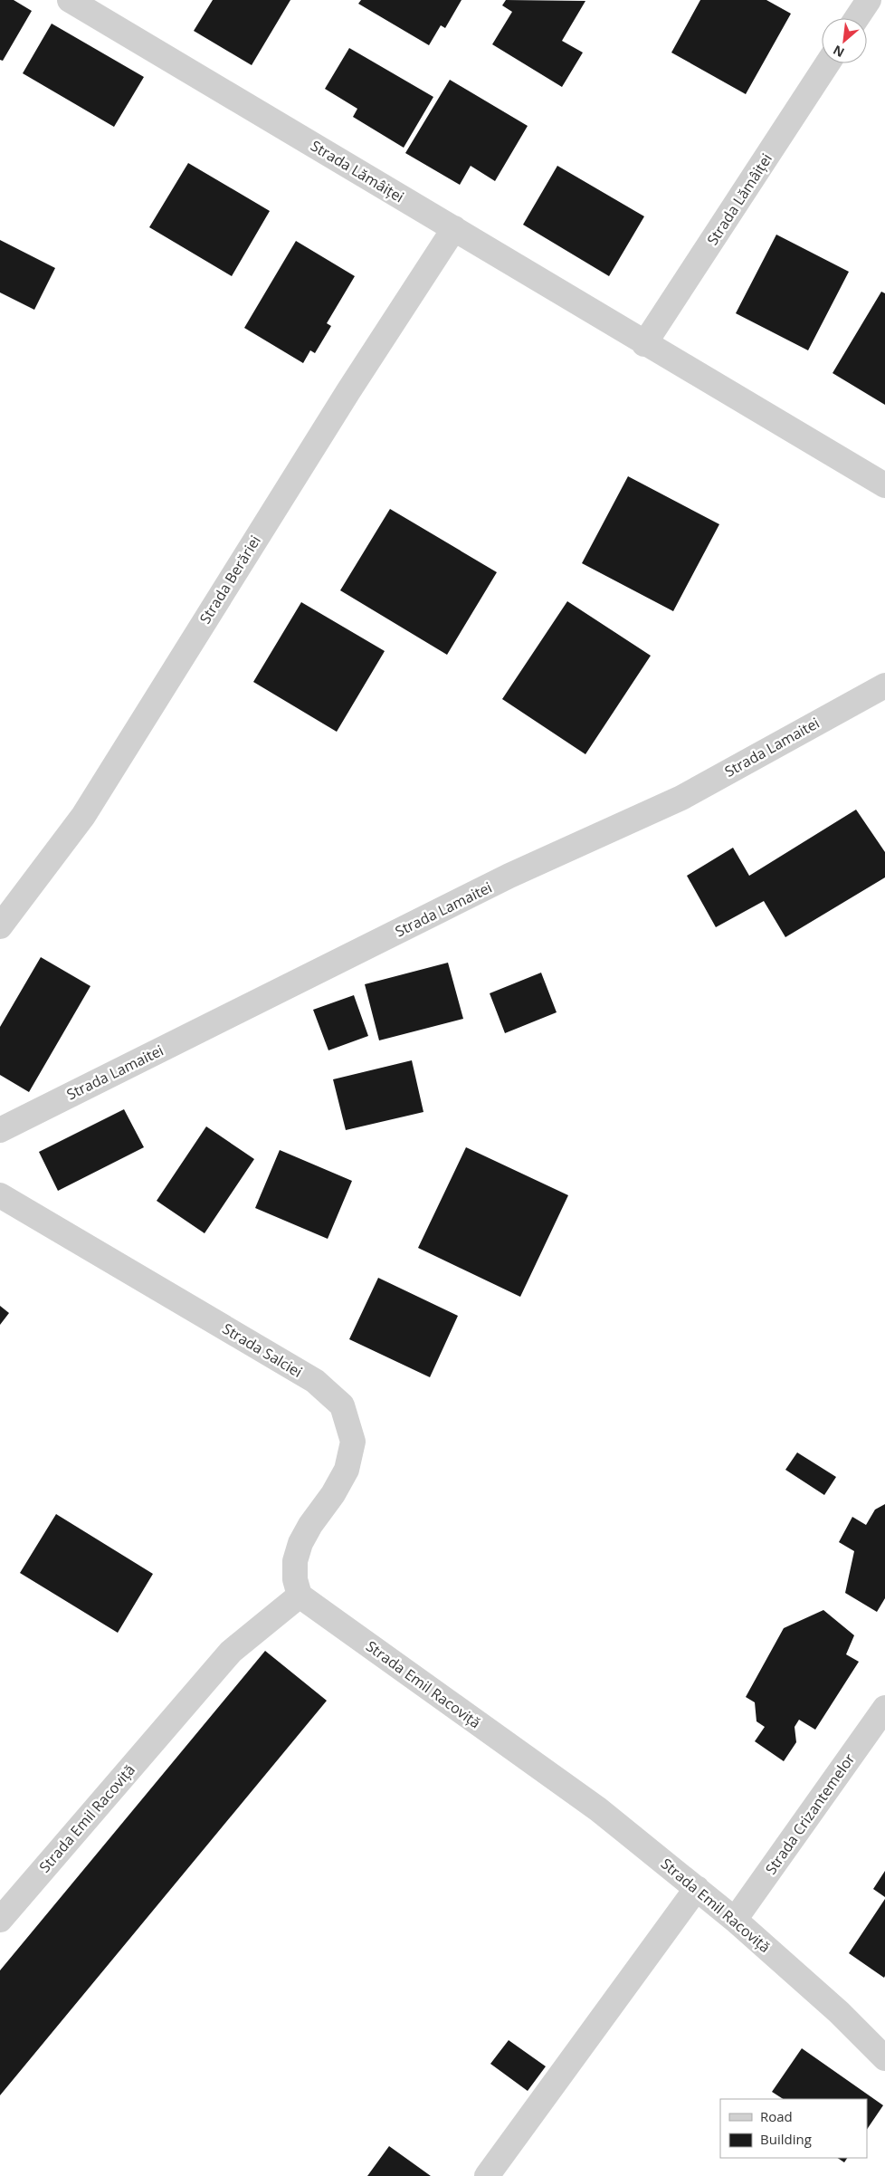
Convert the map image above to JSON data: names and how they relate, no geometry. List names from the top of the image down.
{
  "streets": {
    "street": [
      "Strada Lămâiței",
      "Strada Berăriei",
      "Strada Lamaitei",
      "Strada Salciei",
      "Strada Emil Racoviță",
      "Strada Crizantemelor"
    ]
  },
  "crossings": [
    ["Strada Lămâiței", "Strada Berăriei"],
    ["Strada Salciei", "Strada Emil Racoviță"],
    ["Strada Emil Racoviță", "Strada Crizantemelor"]
  ],
  "legend": ["Road", "Building"],
  "north": "bottom left"
}
